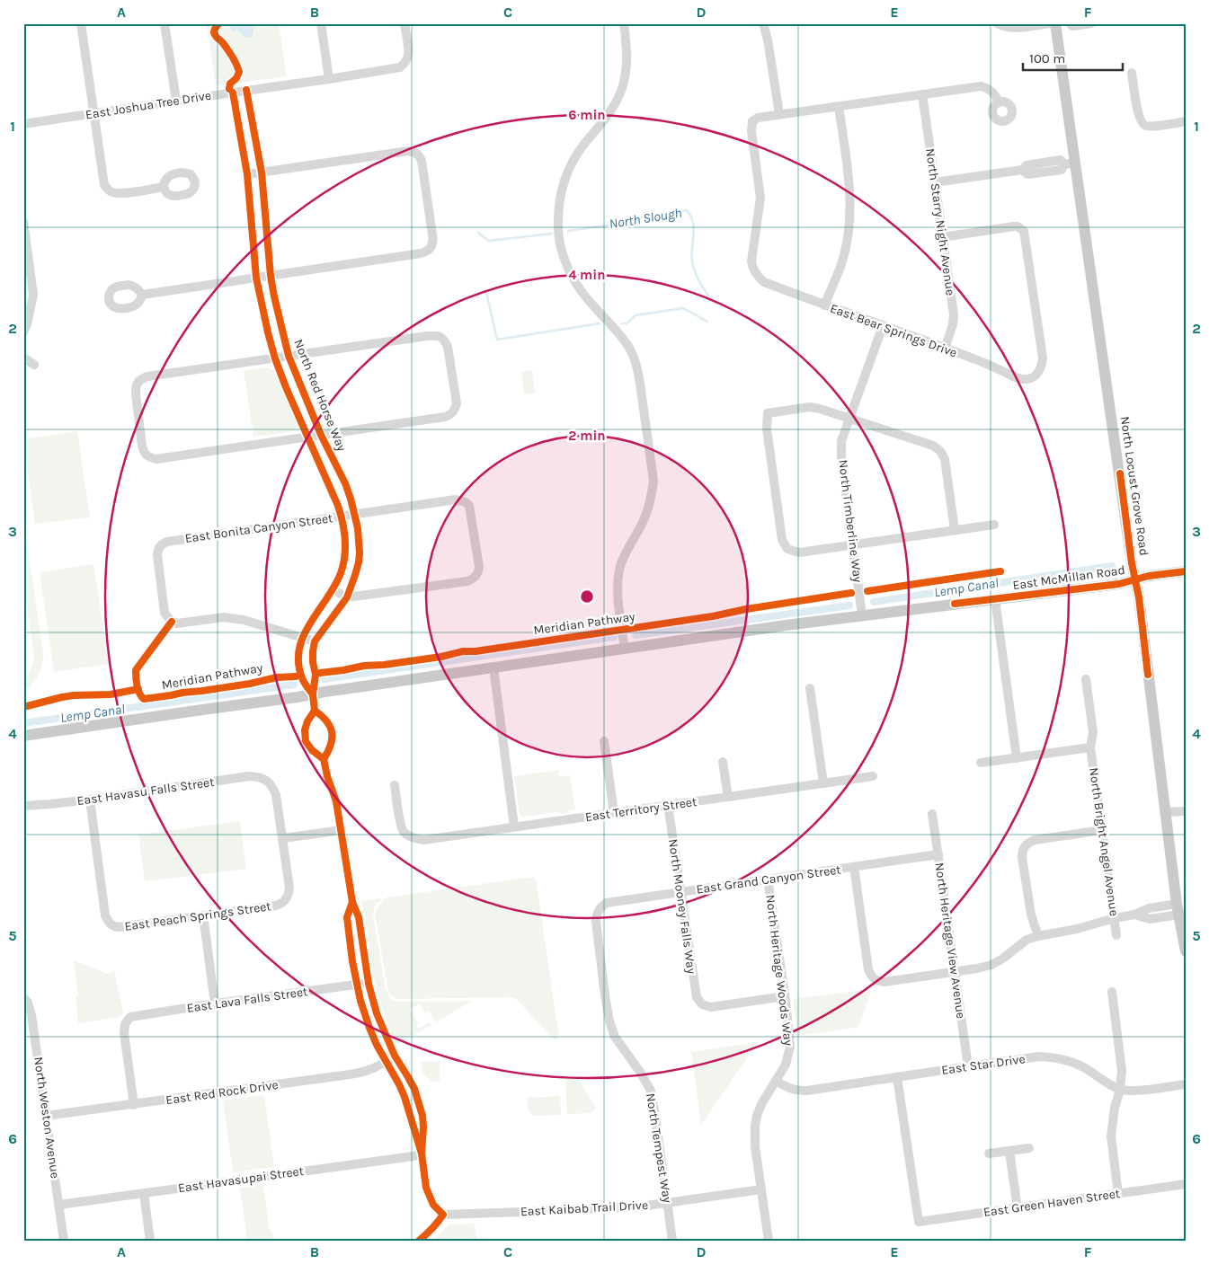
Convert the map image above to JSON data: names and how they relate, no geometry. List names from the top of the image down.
{
  "streets": {
    "main road": ["North Locust Grove Road", "East McMillan Road"],
    "street": [
      "East Joshua Tree Drive",
      "North Starry Night Avenue",
      "East Bear Springs Drive",
      "North Red Horse Way",
      "North Timberline Way",
      "East Bonita Canyon Street",
      "East Havasu Falls Street",
      "East Territory Street",
      "North Bright Angel Avenue",
      "East Grand Canyon Street",
      "North Mooney Falls Way",
      "East Peach Springs Street",
      "North Heritage View Avenue",
      "North Heritage Woods Way",
      "East Lava Falls Street",
      "East Star Drive",
      "East Red Rock Drive",
      "North Weston Avenue",
      "North Tempest Way",
      "East Havasupai Street",
      "East Green Haven Street",
      "East Kaibab Trail Drive"
    ],
    "cycle path": ["Meridian Pathway"]
  },
  "crossings": [
    ["East Joshua Tree Drive", "North Red Horse Way"],
    ["North Starry Night Avenue", "East Bear Springs Drive"],
    ["East Bear Springs Drive", "North Timberline Way"],
    ["North Red Horse Way", "East Bonita Canyon Street"],
    ["North Locust Grove Road", "East McMillan Road"],
    ["North Timberline Way", "East McMillan Road"],
    ["East Havasu Falls Street", "East Peach Springs Street"],
    ["East Territory Street", "North Mooney Falls Way"],
    ["East Grand Canyon Street", "North Mooney Falls Way"],
    ["East Grand Canyon Street", "North Heritage View Avenue"],
    ["East Grand Canyon Street", "North Heritage Woods Way"],
    ["East Grand Canyon Street", "North Tempest Way"],
    ["North Mooney Falls Way", "North Heritage Woods Way"],
    ["North Heritage View Avenue", "East Star Drive"],
    ["North Heritage Woods Way", "East Star Drive"],
    ["North Heritage Woods Way", "East Kaibab Trail Drive"],
    ["East Lava Falls Street", "East Red Rock Drive"],
    ["East Star Drive", "East Green Haven Street"],
    ["East Red Rock Drive", "North Weston Avenue"],
    ["North Weston Avenue", "East Havasupai Street"],
    ["North Tempest Way", "East Kaibab Trail Drive"]
  ],
  "water": ["North Slough", "Lemp Canal"],
  "scale_bar": "100 m",
  "grid": {
    "columns": [
      "A",
      "B",
      "C",
      "D",
      "E",
      "F"
    ],
    "rows": [
      "1",
      "2",
      "3",
      "4",
      "5",
      "6"
    ]
  },
  "rings": ["6 min", "4 min", "2 min"]
}
